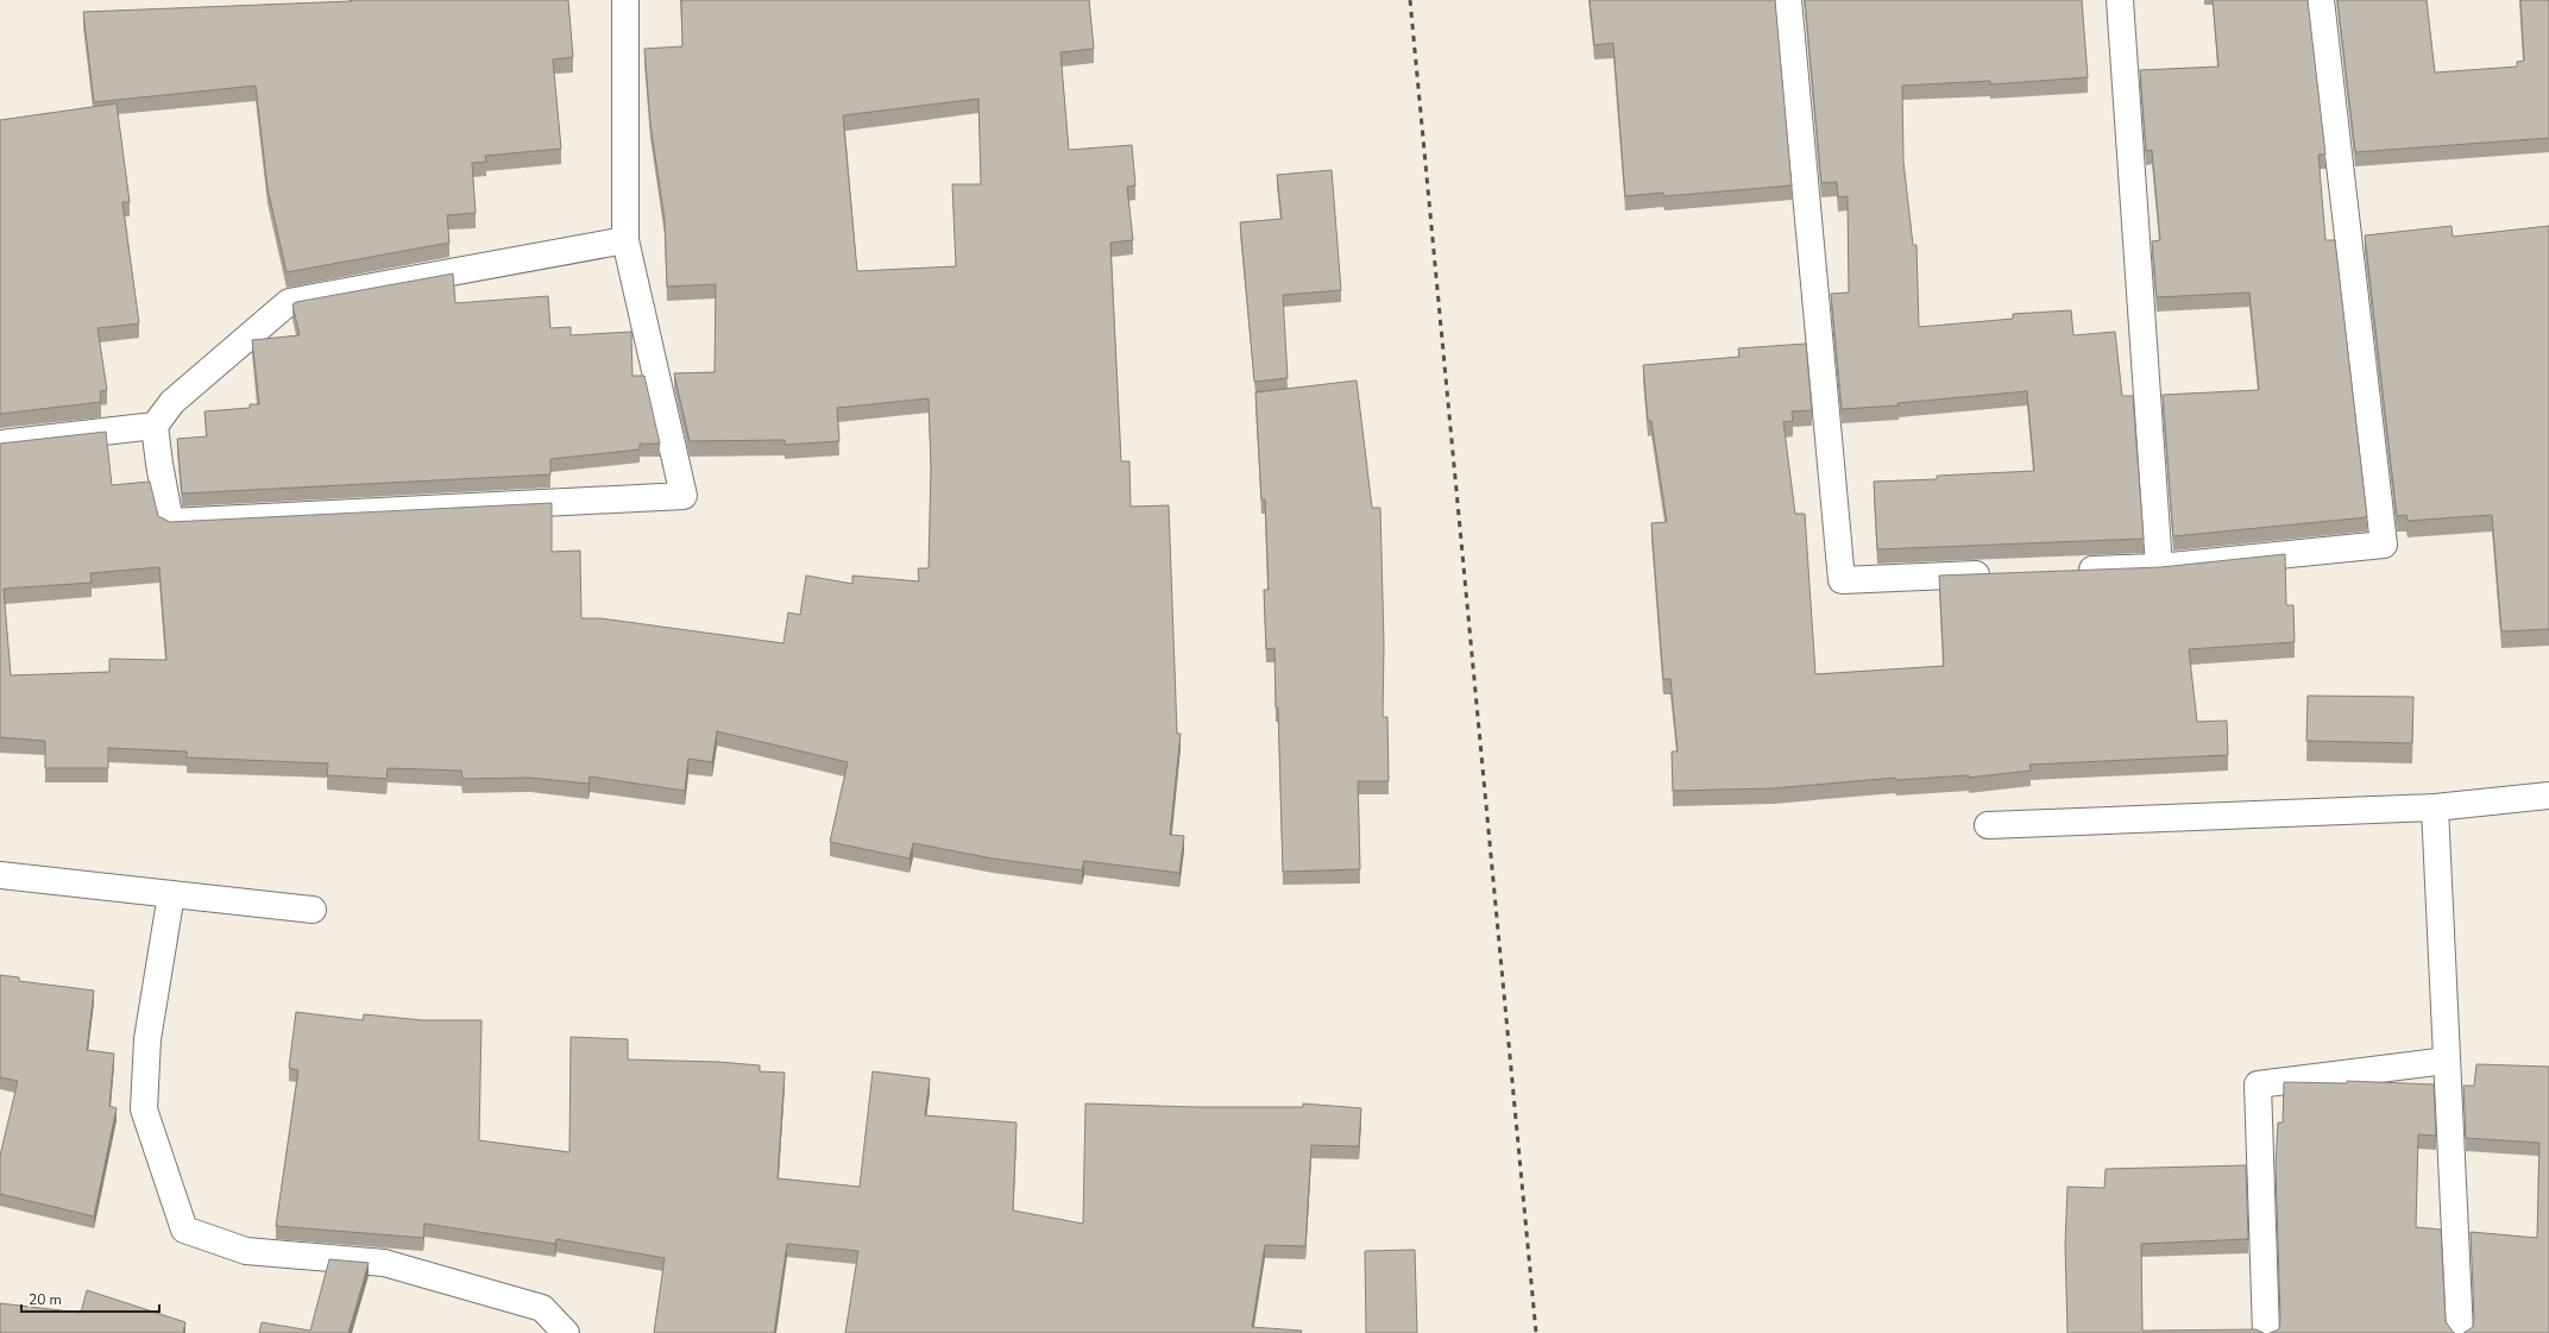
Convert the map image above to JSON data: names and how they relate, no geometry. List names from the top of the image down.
{
  "scale_bar": "20 m"
}
